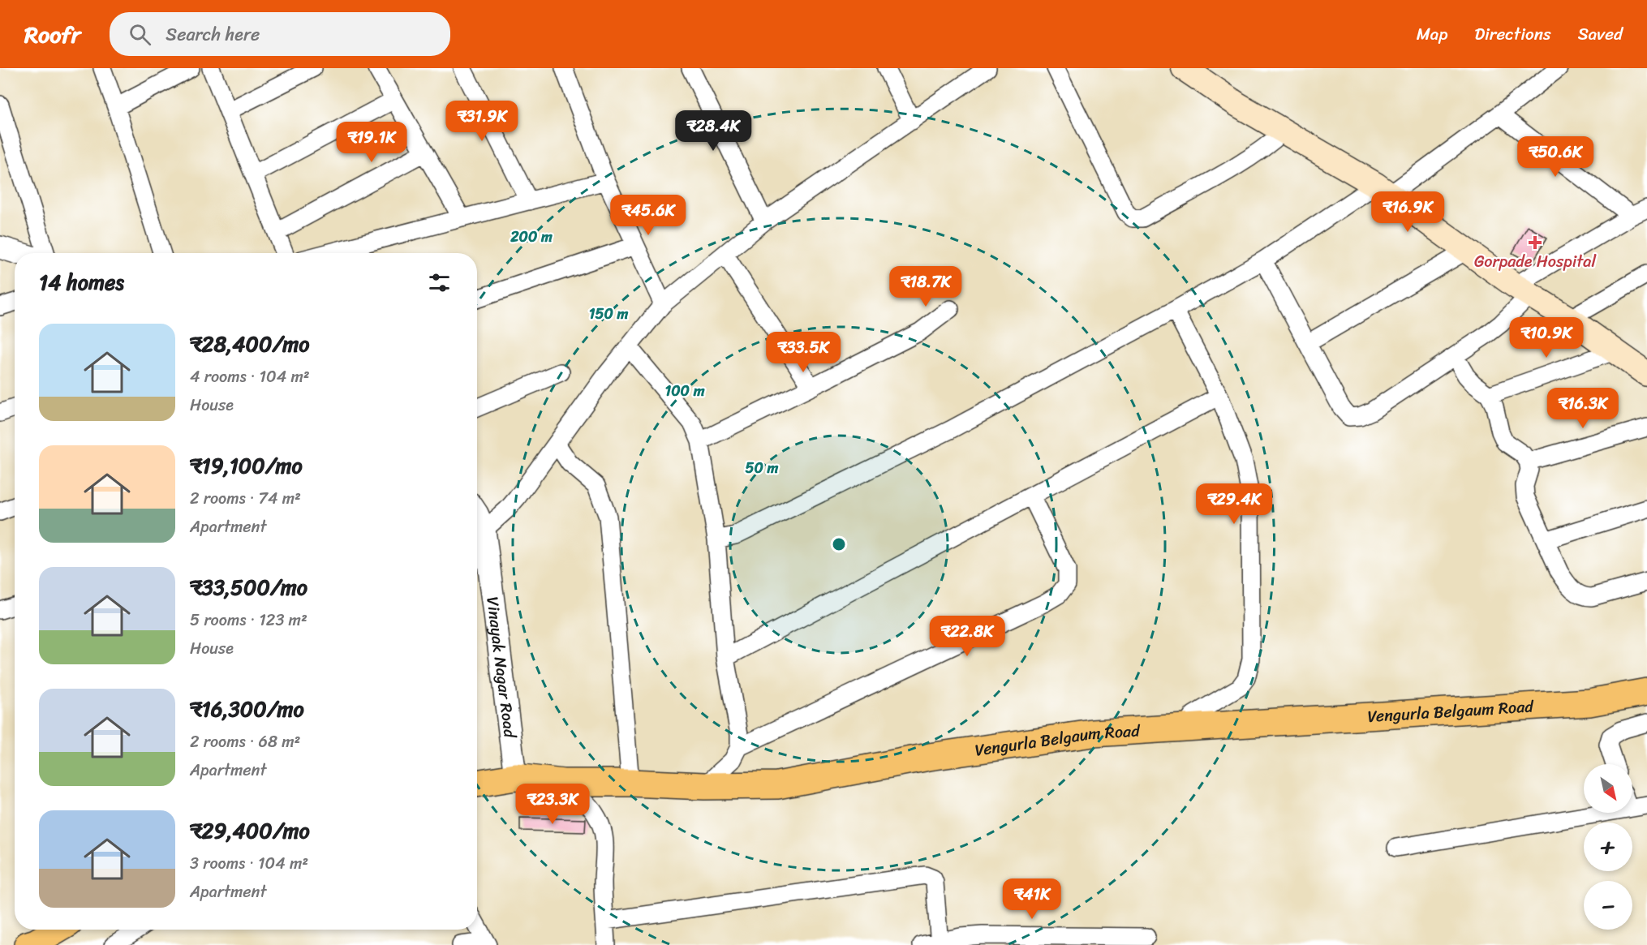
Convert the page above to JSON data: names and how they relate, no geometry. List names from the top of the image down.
{
  "streets": {
    "main road": ["Vengurla Belgaum Road"],
    "street": ["Vinayak Nagar Road"]
  },
  "crossings": [
    ["Vinayak Nagar Road", "Vengurla Belgaum Road"]
  ],
  "places": {
    "health": ["Gorpade Hospital"]
  },
  "north": "bottom right",
  "page": {
    "header": "Roofr",
    "search": "Search here",
    "nav": ["Map", "Directions", "Saved"],
    "price": [
      "₹31.9K",
      "₹28.4K",
      "₹19.1K",
      "₹50.6K",
      "₹16.9K",
      "₹45.6K",
      "₹18.7K",
      "₹10.9K",
      "₹33.5K",
      "₹16.3K",
      "₹29.4K",
      "₹22.8K",
      "₹23.3K",
      "₹41K"
    ],
    "heading": "14 homes",
    "list": [
      {
        "name": "₹28,400/mo",
        "note": "4 rooms · 104 m² · House"
      },
      {
        "name": "₹19,100/mo",
        "note": "2 rooms · 74 m² · Apartment"
      },
      {
        "name": "₹33,500/mo",
        "note": "5 rooms · 123 m² · House"
      },
      {
        "name": "₹16,300/mo",
        "note": "2 rooms · 68 m² · Apartment"
      },
      {
        "name": "₹29,400/mo",
        "note": "3 rooms · 104 m² · Apartment"
      }
    ],
    "map_buttons": ["+", "−"]
  },
  "rings": [
    "200 m",
    "150 m",
    "100 m",
    "50 m"
  ]
}
